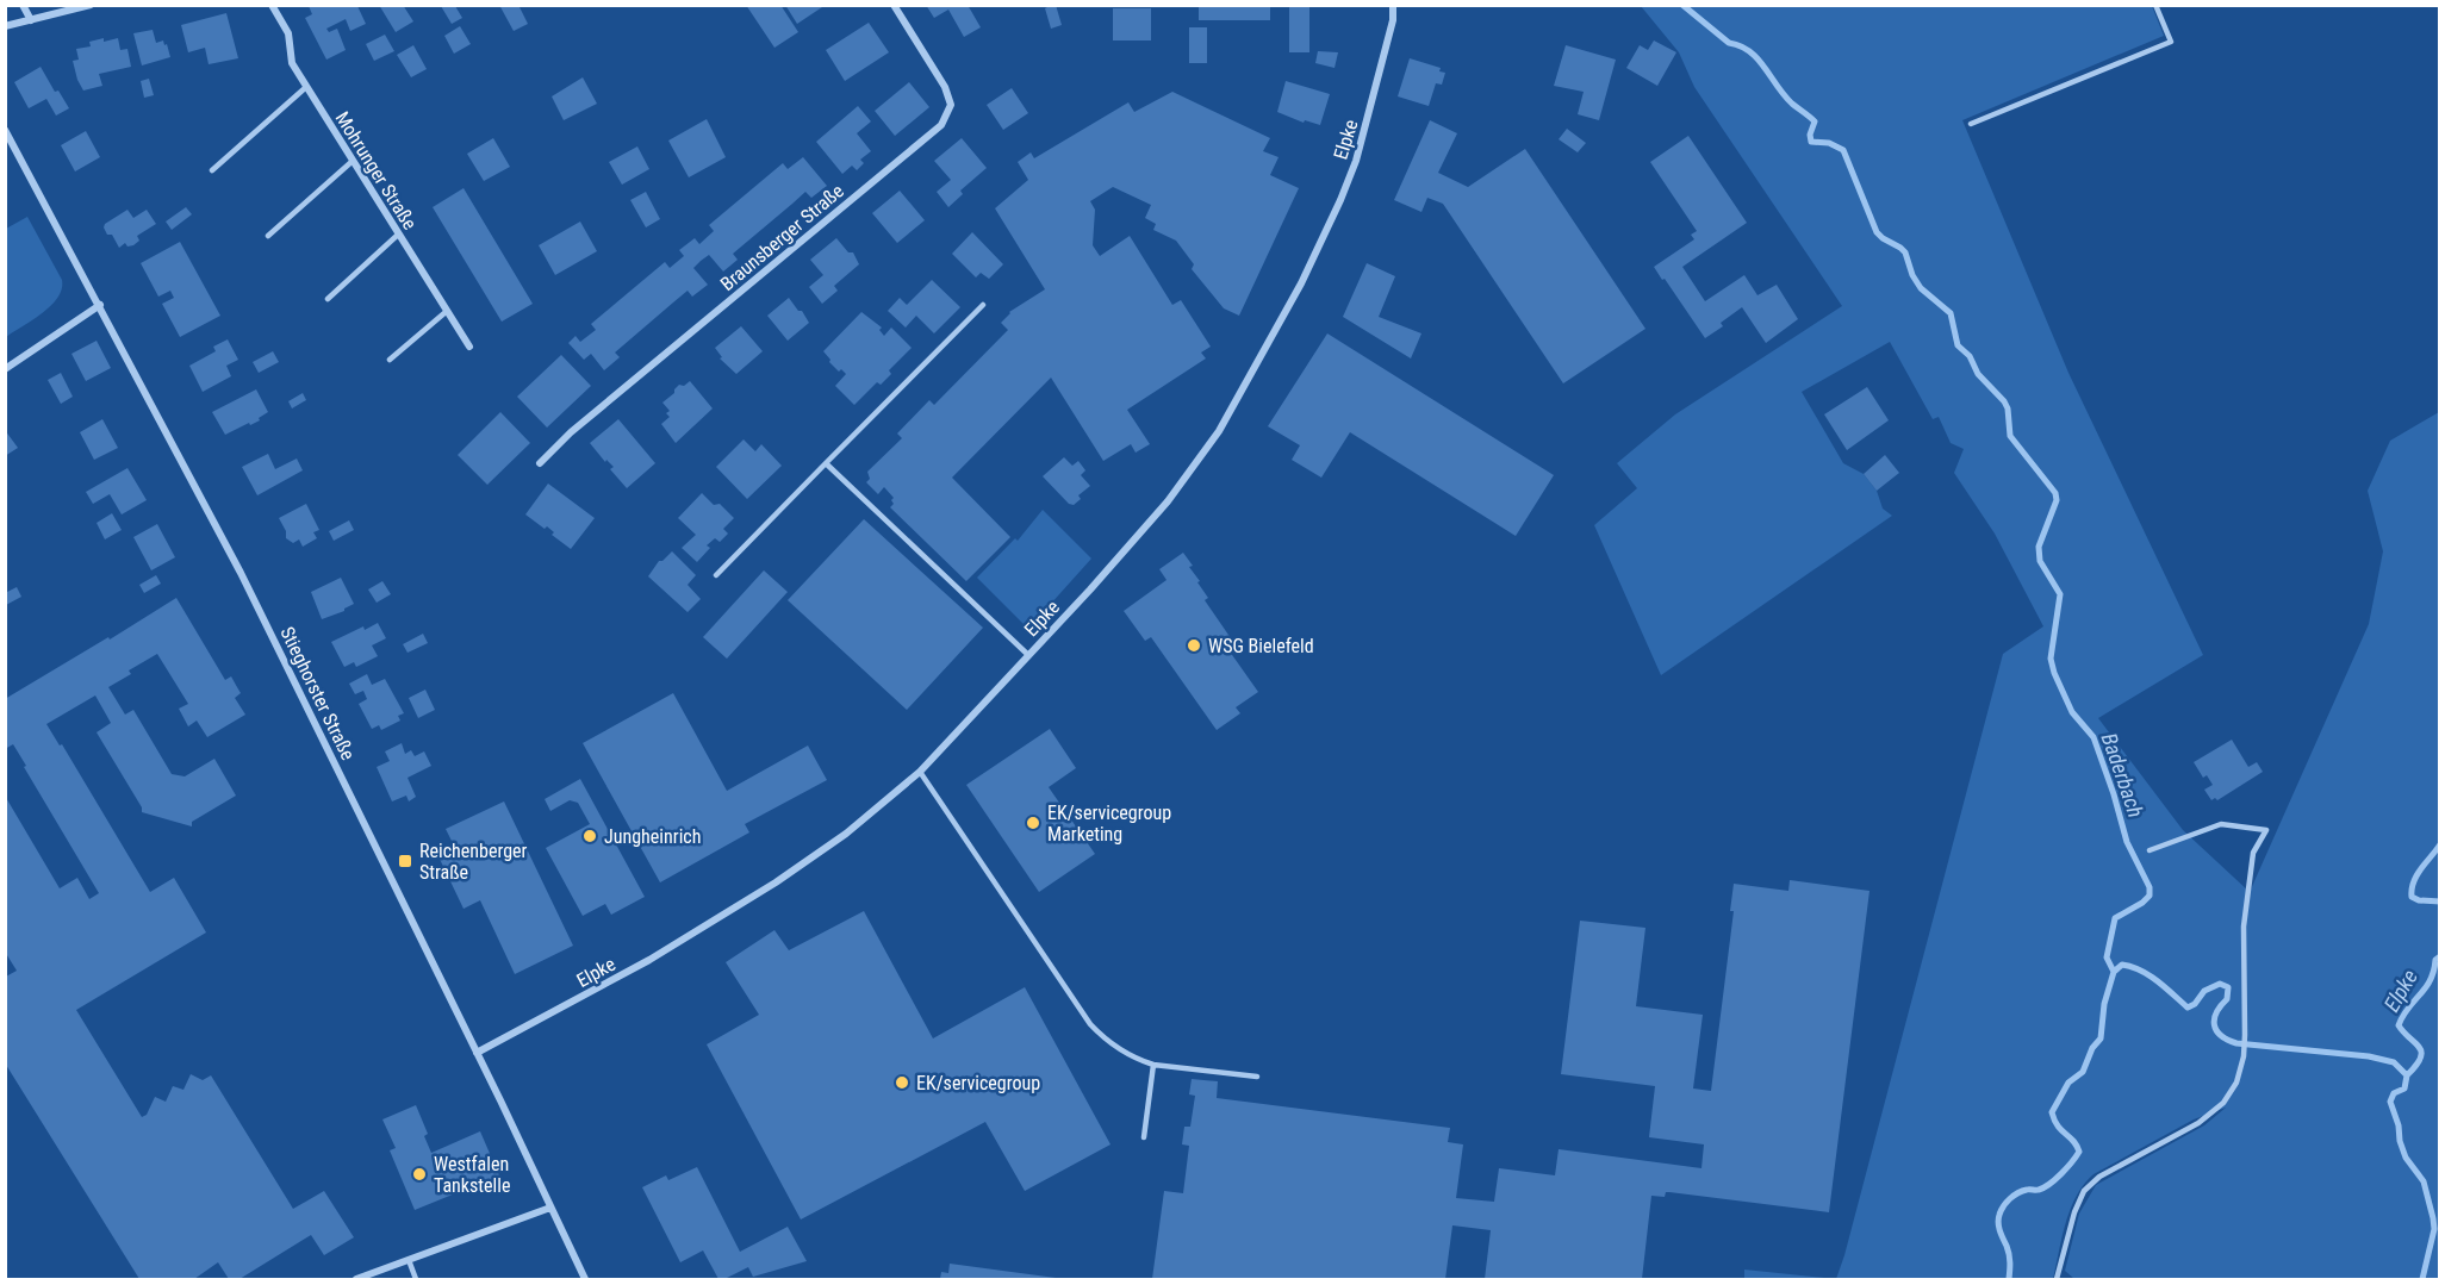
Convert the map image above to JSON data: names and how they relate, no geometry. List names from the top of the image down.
{
  "streets": {
    "street": [
      "Elpke",
      "Mohrunger Straße",
      "Braunsberger Straße",
      "Stieghorster Straße"
    ]
  },
  "crossings": [
    ["Elpke", "Stieghorster Straße"]
  ],
  "water": ["Baderbach", "Elpke"],
  "places": {
    "other": [
      "WSG Bielefeld",
      "EK/servicegroup Marketing",
      "Jungheinrich",
      "EK/servicegroup",
      "Westfalen Tankstelle"
    ],
    "transit": ["Reichenberger Straße"]
  }
}
